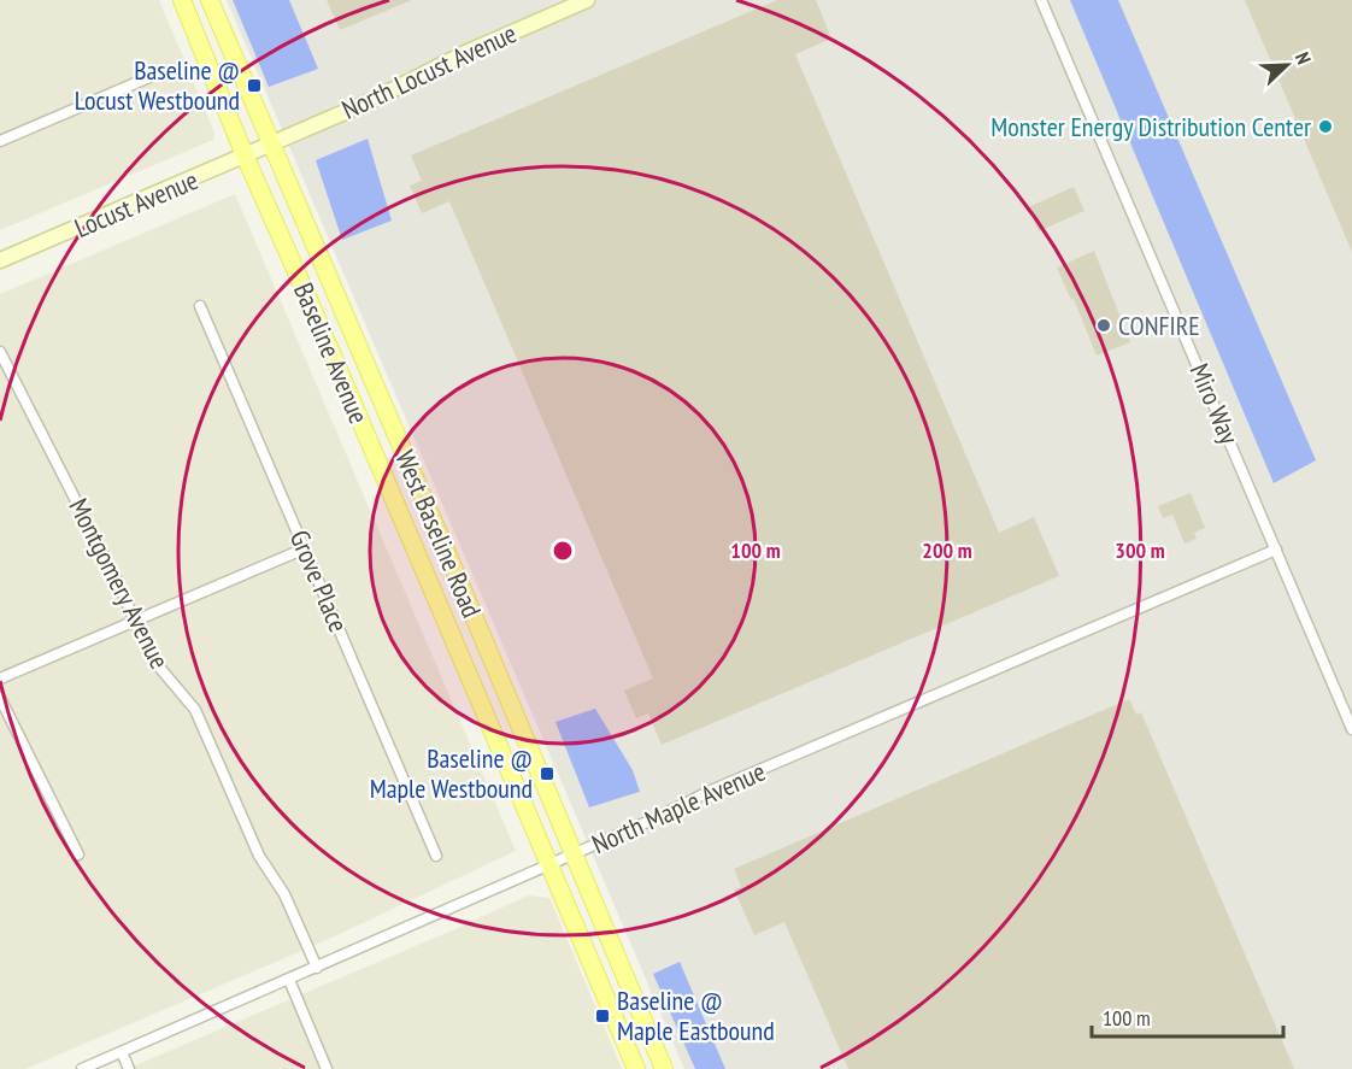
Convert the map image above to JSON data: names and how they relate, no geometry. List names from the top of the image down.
{
  "streets": {
    "main road": ["Baseline Avenue", "West Baseline Road"],
    "street": [
      "North Locust Avenue",
      "Locust Avenue",
      "Miro Way",
      "Grove Place",
      "Montgomery Avenue",
      "North Maple Avenue"
    ]
  },
  "crossings": [
    ["North Locust Avenue", "Locust Avenue"],
    ["North Locust Avenue", "West Baseline Road"],
    ["Locust Avenue", "Baseline Avenue"],
    ["Locust Avenue", "West Baseline Road"],
    ["Baseline Avenue", "North Maple Avenue"],
    ["Miro Way", "North Maple Avenue"],
    ["West Baseline Road", "North Maple Avenue"],
    ["Montgomery Avenue", "North Maple Avenue"]
  ],
  "places": {
    "transit": ["Baseline @ Locust Westbound", "Baseline @ Maple Westbound", "Baseline @ Maple Eastbound"],
    "other": ["Monster Energy Distribution Center", "CONFIRE"]
  },
  "scale_bar": "100 m",
  "north": "top right",
  "rings": ["100 m", "200 m", "300 m"]
}
